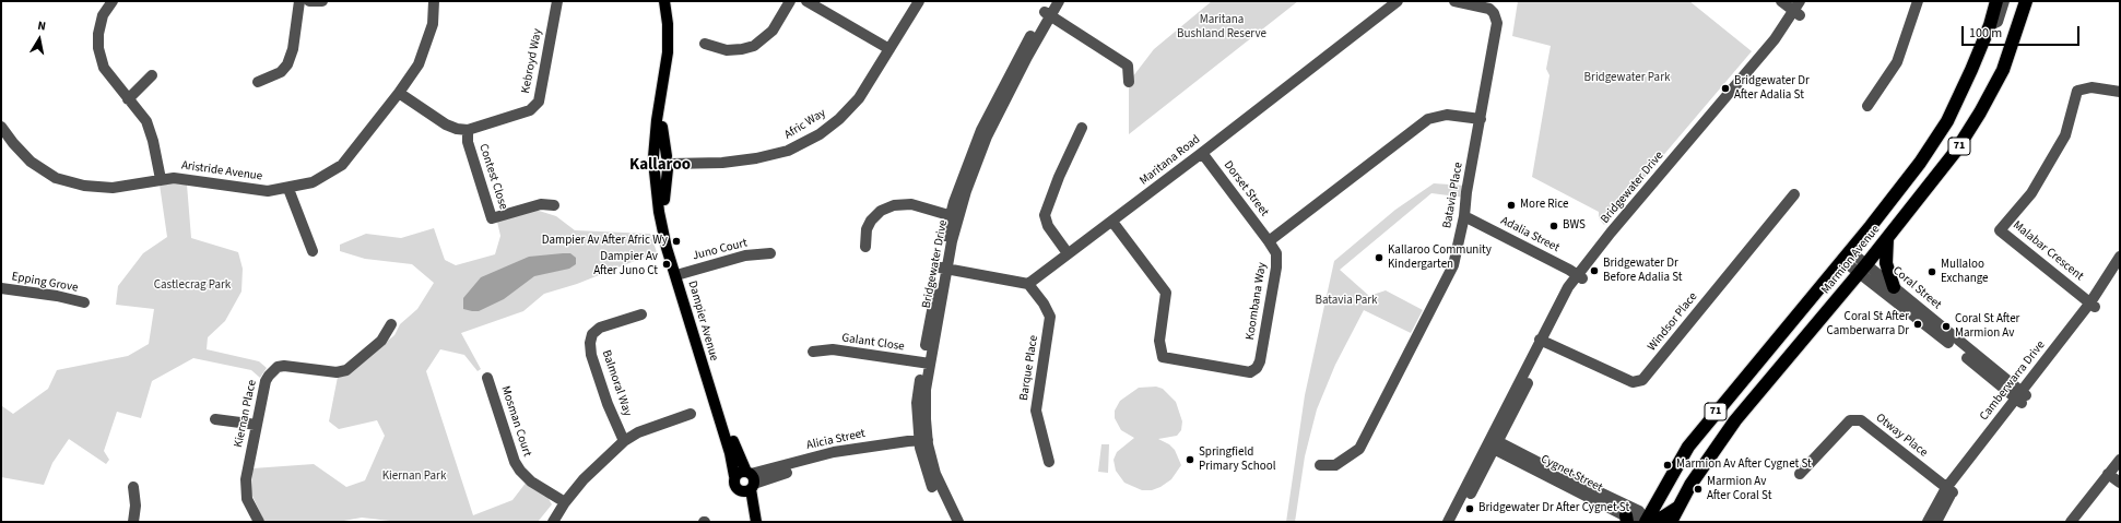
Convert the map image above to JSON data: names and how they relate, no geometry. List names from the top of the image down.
{
  "streets": {
    "highway": ["71", "Marmion Avenue"],
    "main road": ["Dampier Avenue"],
    "street": [
      "Kebroyd Way",
      "Afric Way",
      "Maritana Road",
      "Aristride Avenue",
      "Contest Close",
      "Bridgewater Drive",
      "Dorset Street",
      "Batavia Place",
      "Adalia Street",
      "Juno Court",
      "Malabar Crescent",
      "Epping Grove",
      "Coral Street",
      "Koombana Way",
      "Windsor Place",
      "Galant Close",
      "Barque Place",
      "Camberwarra Drive",
      "Balmoral Way",
      "Kiernan Place",
      "Mosman Court",
      "Otway Place",
      "Alicia Street",
      "Cygnet Street"
    ]
  },
  "crossings": [
    ["Kebroyd Way", "Contest Close"],
    ["Afric Way", "Dampier Avenue"],
    ["Maritana Road", "Dorset Street"],
    ["Maritana Road", "Koombana Way"],
    ["Maritana Road", "Barque Place"],
    ["Bridgewater Drive", "Adalia Street"],
    ["Bridgewater Drive", "Windsor Place"],
    ["Bridgewater Drive", "Galant Close"],
    ["Bridgewater Drive", "Alicia Street"],
    ["Bridgewater Drive", "Cygnet Street"],
    ["Dorset Street", "Koombana Way"],
    ["Batavia Place", "Adalia Street"],
    ["Juno Court", "Dampier Avenue"],
    ["Malabar Crescent", "Camberwarra Drive"],
    ["Marmion Avenue", "Coral Street"],
    ["Marmion Avenue", "Cygnet Street"],
    ["Coral Street", "Camberwarra Drive"],
    ["Dampier Avenue", "Alicia Street"],
    ["Camberwarra Drive", "Otway Place"]
  ],
  "districts": ["Kallaroo"],
  "parks": [
    "Maritana Bushland Reserve",
    "Bridgewater Park",
    "Castlecrag Park",
    "Batavia Park",
    "Kiernan Park"
  ],
  "places": [
    "Bridgewater Dr After Adalia St",
    "More Rice",
    "BWS",
    "Dampier Av After Afric Wy",
    "Kallaroo Community Kindergarten",
    "Dampier Av After Juno Ct",
    "Bridgewater Dr Before Adalia St",
    "Mullaloo Exchange",
    "Coral St After Camberwarra Dr",
    "Coral St After Marmion Av",
    "Springfield Primary School",
    "Marmion Av After Cygnet St",
    "Marmion Av After Coral St",
    "Bridgewater Dr After Cygnet St"
  ],
  "scale_bar": "100 m",
  "north": "top"
}
